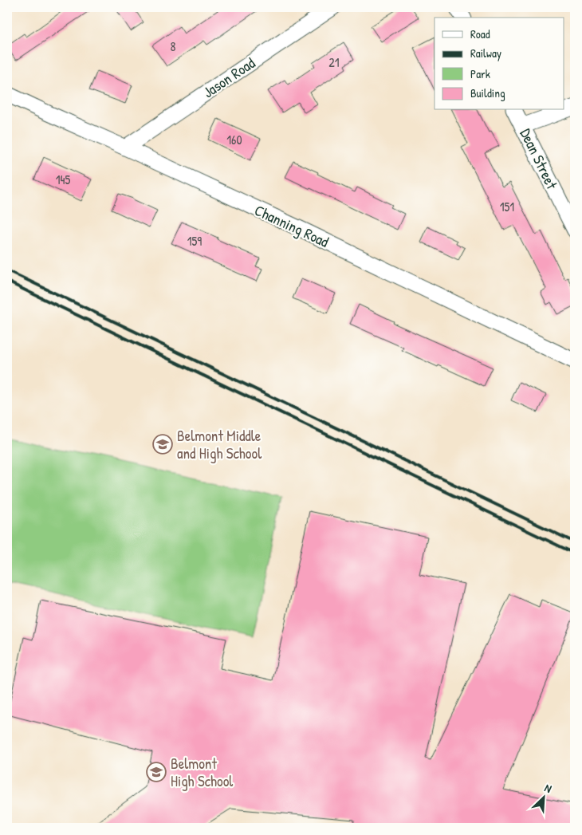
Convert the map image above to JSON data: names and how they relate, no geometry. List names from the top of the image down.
{
  "streets": {
    "street": ["Jason Road", "Dean Street", "Channing Road"]
  },
  "crossings": [
    ["Jason Road", "Channing Road"]
  ],
  "places": {
    "school or university": ["Belmont Middle and High School", "Belmont High School"]
  },
  "house_numbers": [
    "8",
    "21",
    "160",
    "145",
    "151",
    "159"
  ],
  "legend": [
    "Road",
    "Railway",
    "Park",
    "Building"
  ],
  "north": "top right"
}
